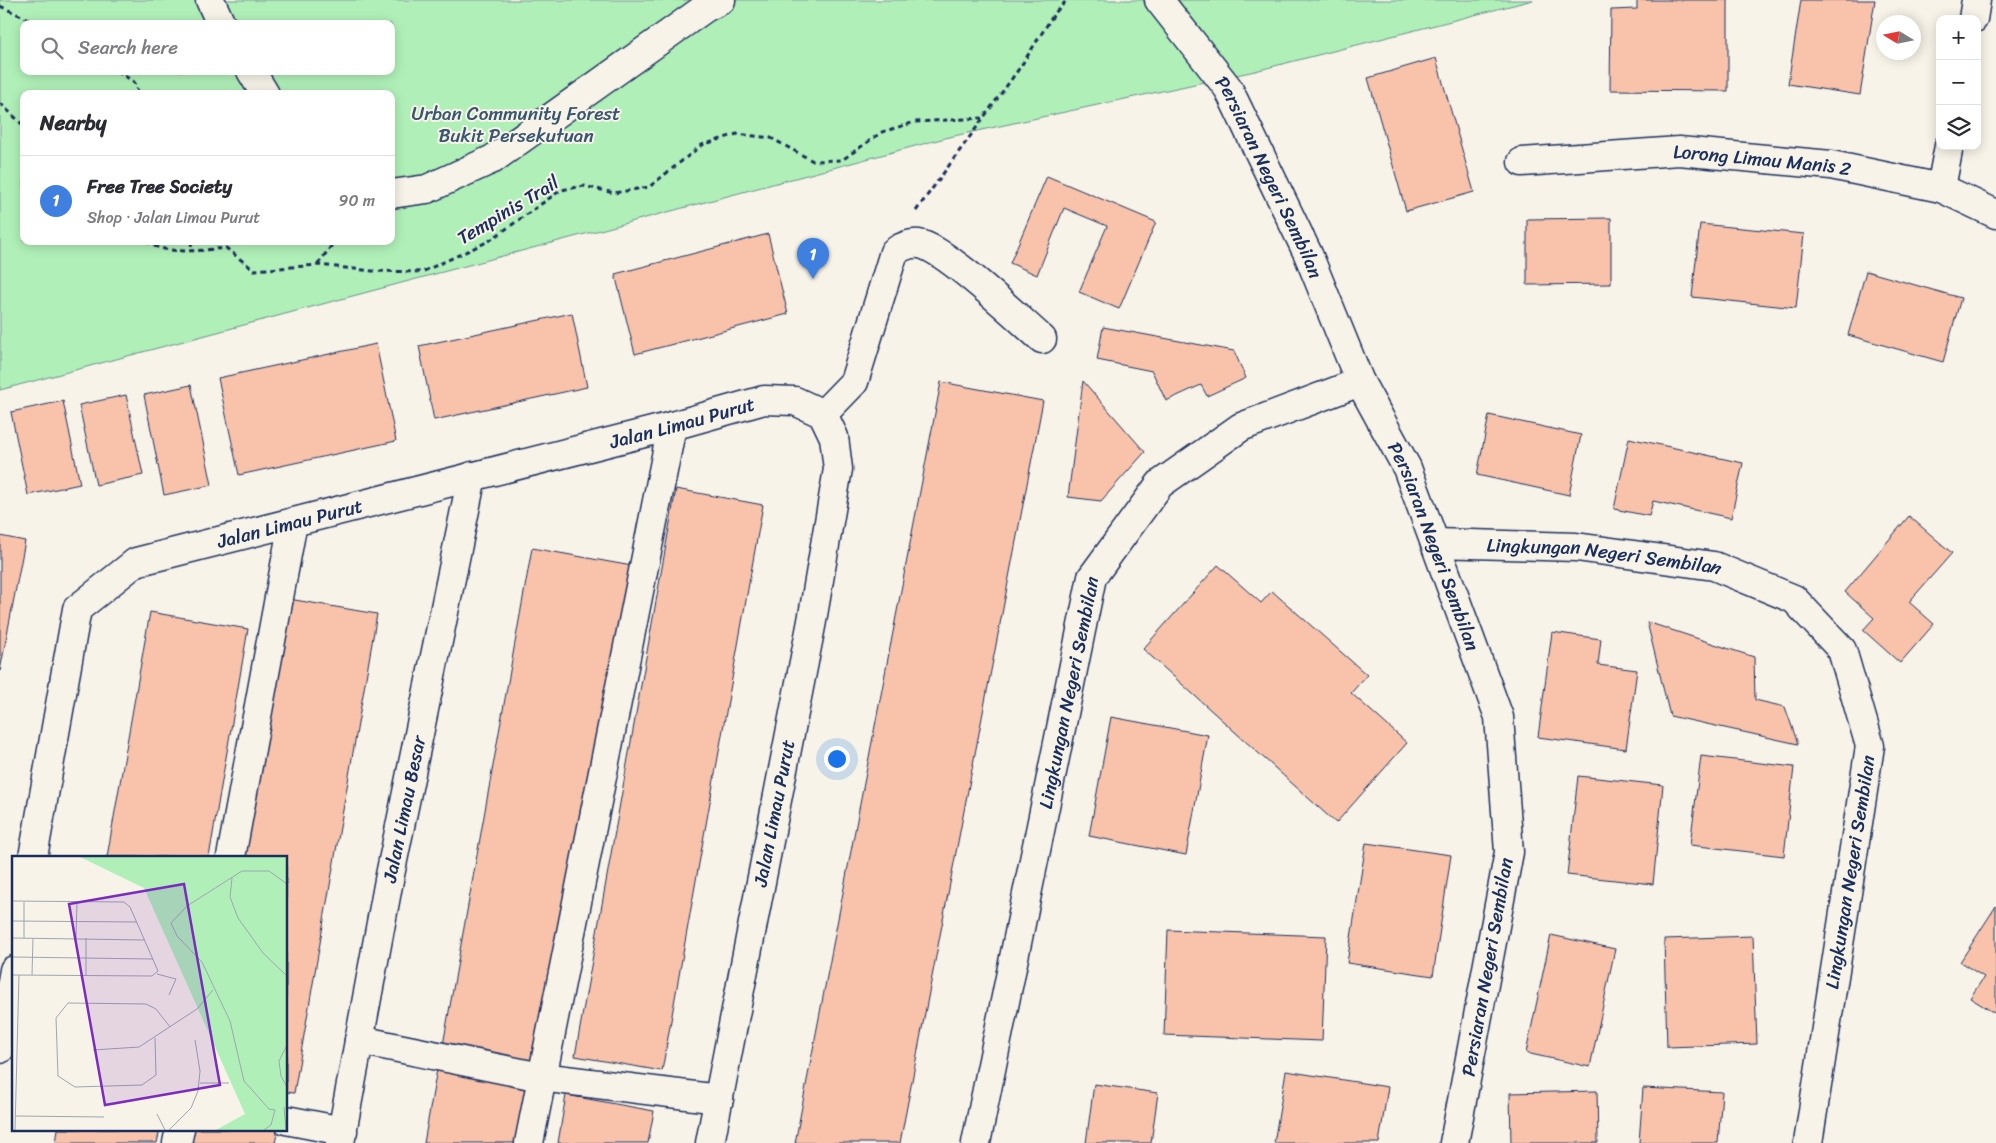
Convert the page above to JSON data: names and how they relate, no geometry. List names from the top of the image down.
{
  "streets": {
    "street": [
      "Lorong Limau Manis 2",
      "Persiaran Negeri Sembilan",
      "Jalan Limau Purut",
      "Lingkungan Negeri Sembilan",
      "Jalan Limau Besar"
    ],
    "path": ["Tempinis Trail"]
  },
  "crossings": [
    ["Persiaran Negeri Sembilan", "Lingkungan Negeri Sembilan"],
    ["Jalan Limau Purut", "Jalan Limau Besar"]
  ],
  "parks": ["Urban Community Forest Bukit Persekutuan"],
  "north": "left",
  "page": {
    "map_buttons": ["+", "−"],
    "search": "Search here",
    "heading": "Nearby",
    "list": [
      {
        "mark": "1",
        "name": "Free Tree Society",
        "note": "Shop · Jalan Limau Purut",
        "value": "90 m"
      }
    ],
    "pins": "1"
  }
}
